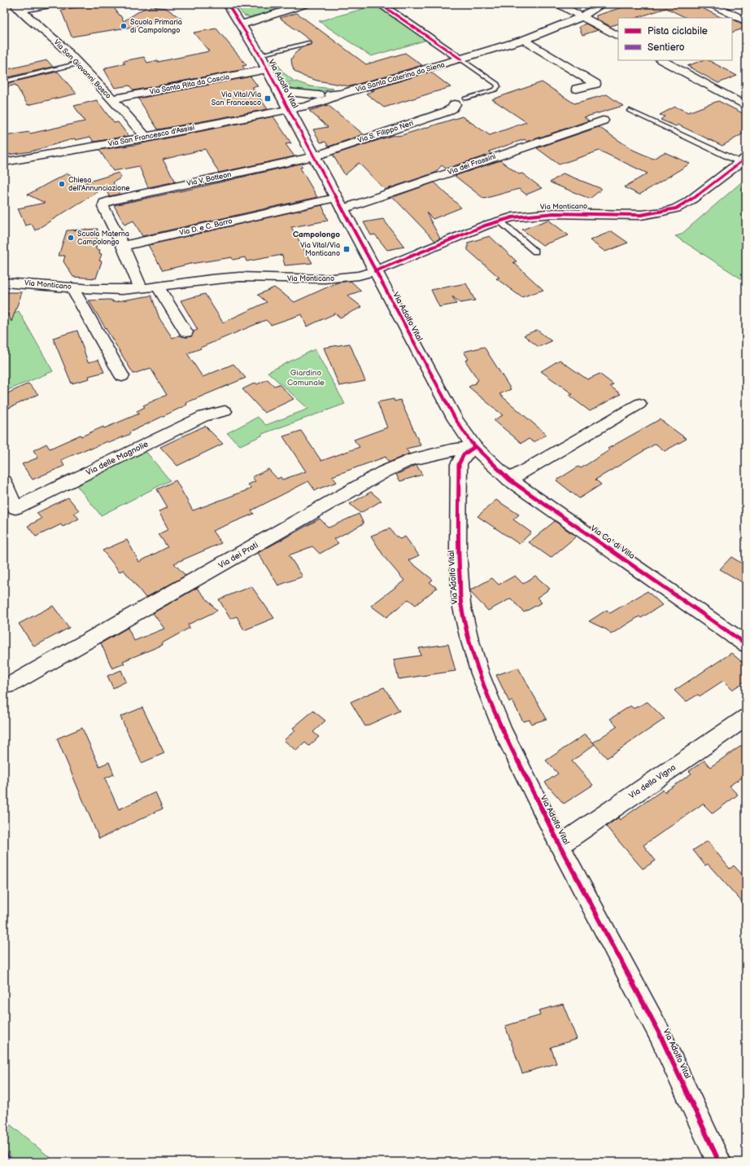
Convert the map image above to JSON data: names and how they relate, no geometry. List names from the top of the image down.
{
  "streets": {
    "street": [
      "Via San Giovanni Bosco",
      "Via Santa Caterina da Siena",
      "Via Adolfo Vital",
      "Via Santa Rita da Cascia",
      "Via S. Filippo Neri",
      "Via San Francesco d'Assisi",
      "Via dei Frassini",
      "Via V. Botteon",
      "Via Monticano",
      "Via D. e C. Barro",
      "Via delle Magnolie",
      "Via Ca' di Villa",
      "Via dei Prati",
      "Via della Vigna"
    ]
  },
  "crossings": [
    ["Via San Giovanni Bosco", "Via Santa Rita da Cascia"],
    ["Via San Giovanni Bosco", "Via San Francesco d'Assisi"],
    ["Via Santa Caterina da Siena", "Via Adolfo Vital"],
    ["Via Santa Caterina da Siena", "Via San Francesco d'Assisi"],
    ["Via Adolfo Vital", "Via Santa Rita da Cascia"],
    ["Via Adolfo Vital", "Via S. Filippo Neri"],
    ["Via Adolfo Vital", "Via San Francesco d'Assisi"],
    ["Via Adolfo Vital", "Via dei Frassini"],
    ["Via Adolfo Vital", "Via V. Botteon"],
    ["Via Adolfo Vital", "Via Monticano"],
    ["Via Adolfo Vital", "Via D. e C. Barro"],
    ["Via Adolfo Vital", "Via Ca' di Villa"],
    ["Via Adolfo Vital", "Via dei Prati"],
    ["Via Adolfo Vital", "Via della Vigna"],
    ["Via S. Filippo Neri", "Via V. Botteon"],
    ["Via V. Botteon", "Via D. e C. Barro"],
    ["Via Ca' di Villa", "Via dei Prati"]
  ],
  "districts": ["Campolongo"],
  "parks": ["Giardino Comunale"],
  "places": {
    "other": ["Scuola Primaria di Campolongo", "Chiesa dell'Annunciazione", "Scuola Materna Campolongo"],
    "transit": ["Via Vital/Via San Francesco", "Via Vital/Via Monticano"]
  },
  "legend": ["Pista ciclabile", "Sentiero"]
}
